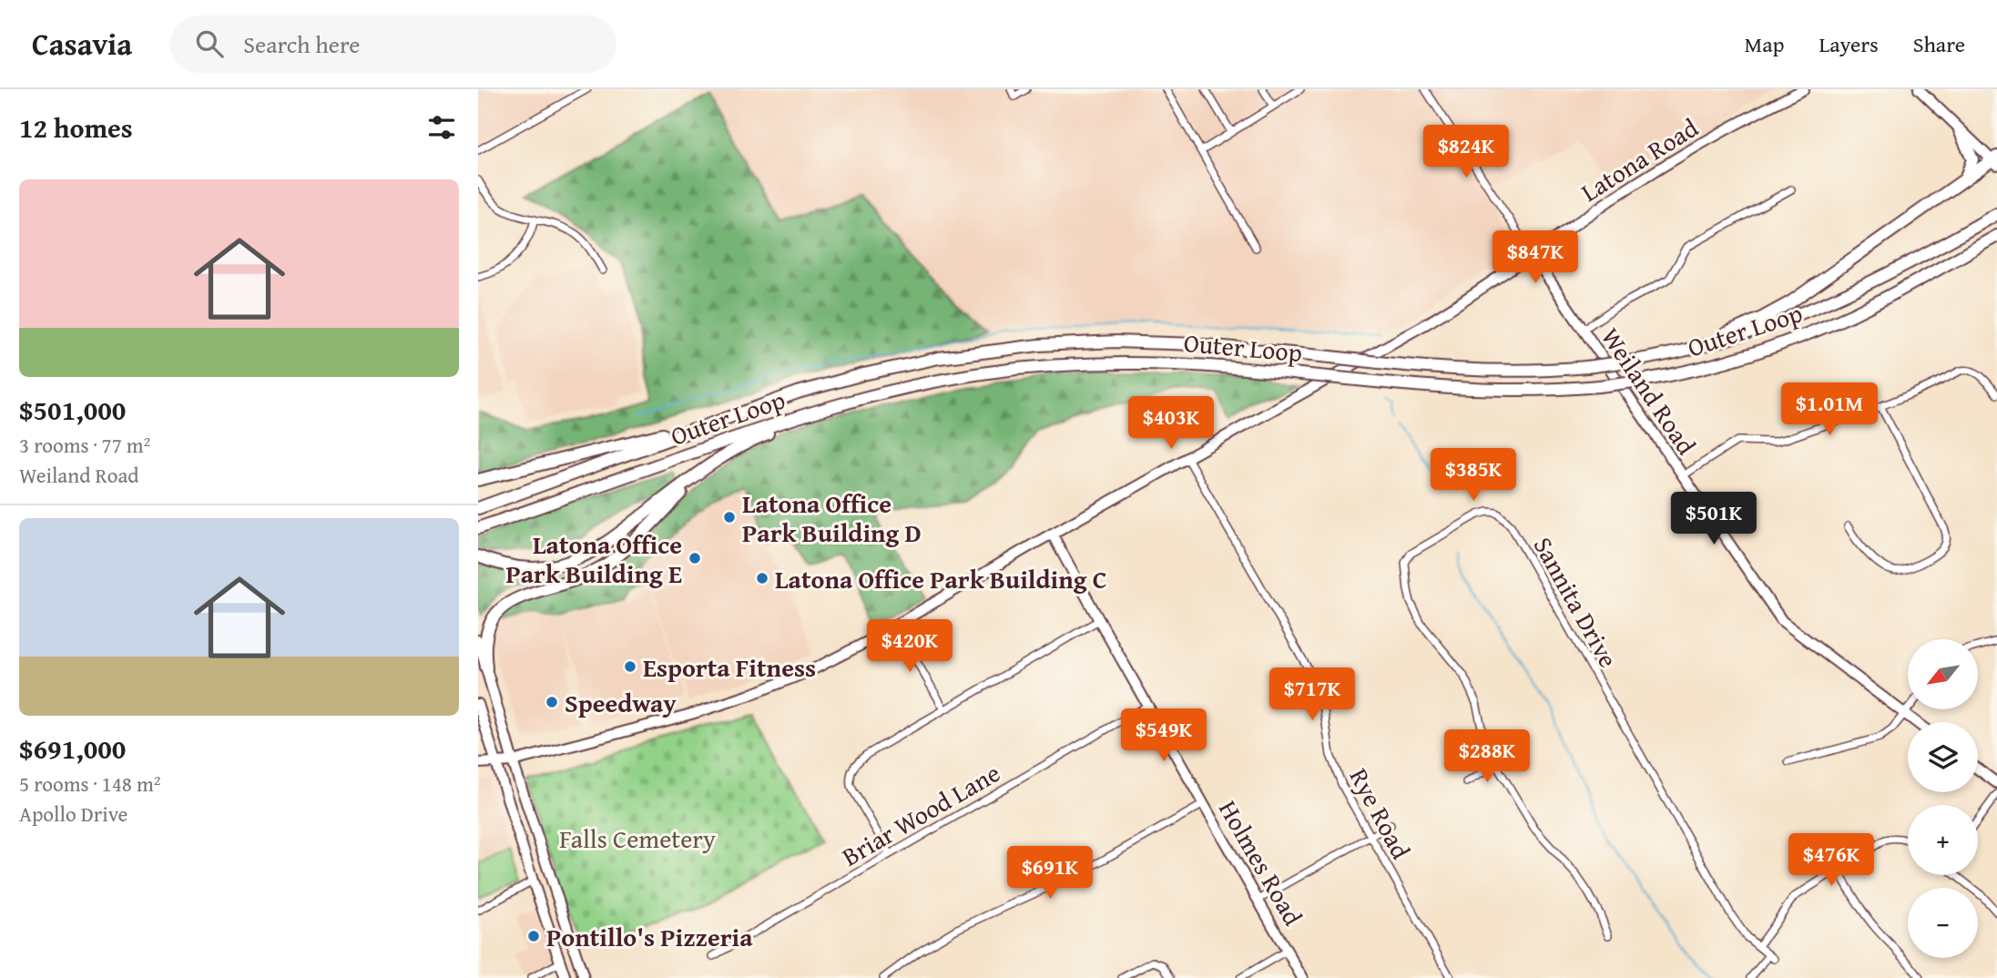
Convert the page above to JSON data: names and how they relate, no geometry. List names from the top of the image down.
{
  "streets": {
    "highway": ["Outer Loop"],
    "street": [
      "Latona Road",
      "Weiland Road",
      "Sannita Drive",
      "Rye Road",
      "Briar Wood Lane",
      "Holmes Road"
    ]
  },
  "crossings": [
    ["Latona Road", "Weiland Road"],
    ["Latona Road", "Rye Road"],
    ["Latona Road", "Holmes Road"],
    ["Briar Wood Lane", "Holmes Road"]
  ],
  "parks": ["Falls Cemetery"],
  "places": [
    "Latona Office Park Building D",
    "Latona Office Park Building E",
    "Latona Office Park Building C",
    "Esporta Fitness",
    "Speedway",
    "Pontillo's Pizzeria"
  ],
  "north": "bottom left",
  "page": {
    "header": "Casavia",
    "search": "Search here",
    "nav": ["Map", "Layers", "Share"],
    "heading": "12 homes",
    "price": [
      "$824K",
      "$847K",
      "$1.01M",
      "$403K",
      "$385K",
      "$501K",
      "$420K",
      "$717K",
      "$549K",
      "$288K",
      "$476K",
      "$691K"
    ],
    "list": [
      {
        "name": "$501,000",
        "note": "3 rooms · 77 m² · Weiland Road"
      },
      {
        "name": "$691,000",
        "note": "5 rooms · 148 m² · Apollo Drive"
      }
    ],
    "map_buttons": ["+", "−"]
  }
}
